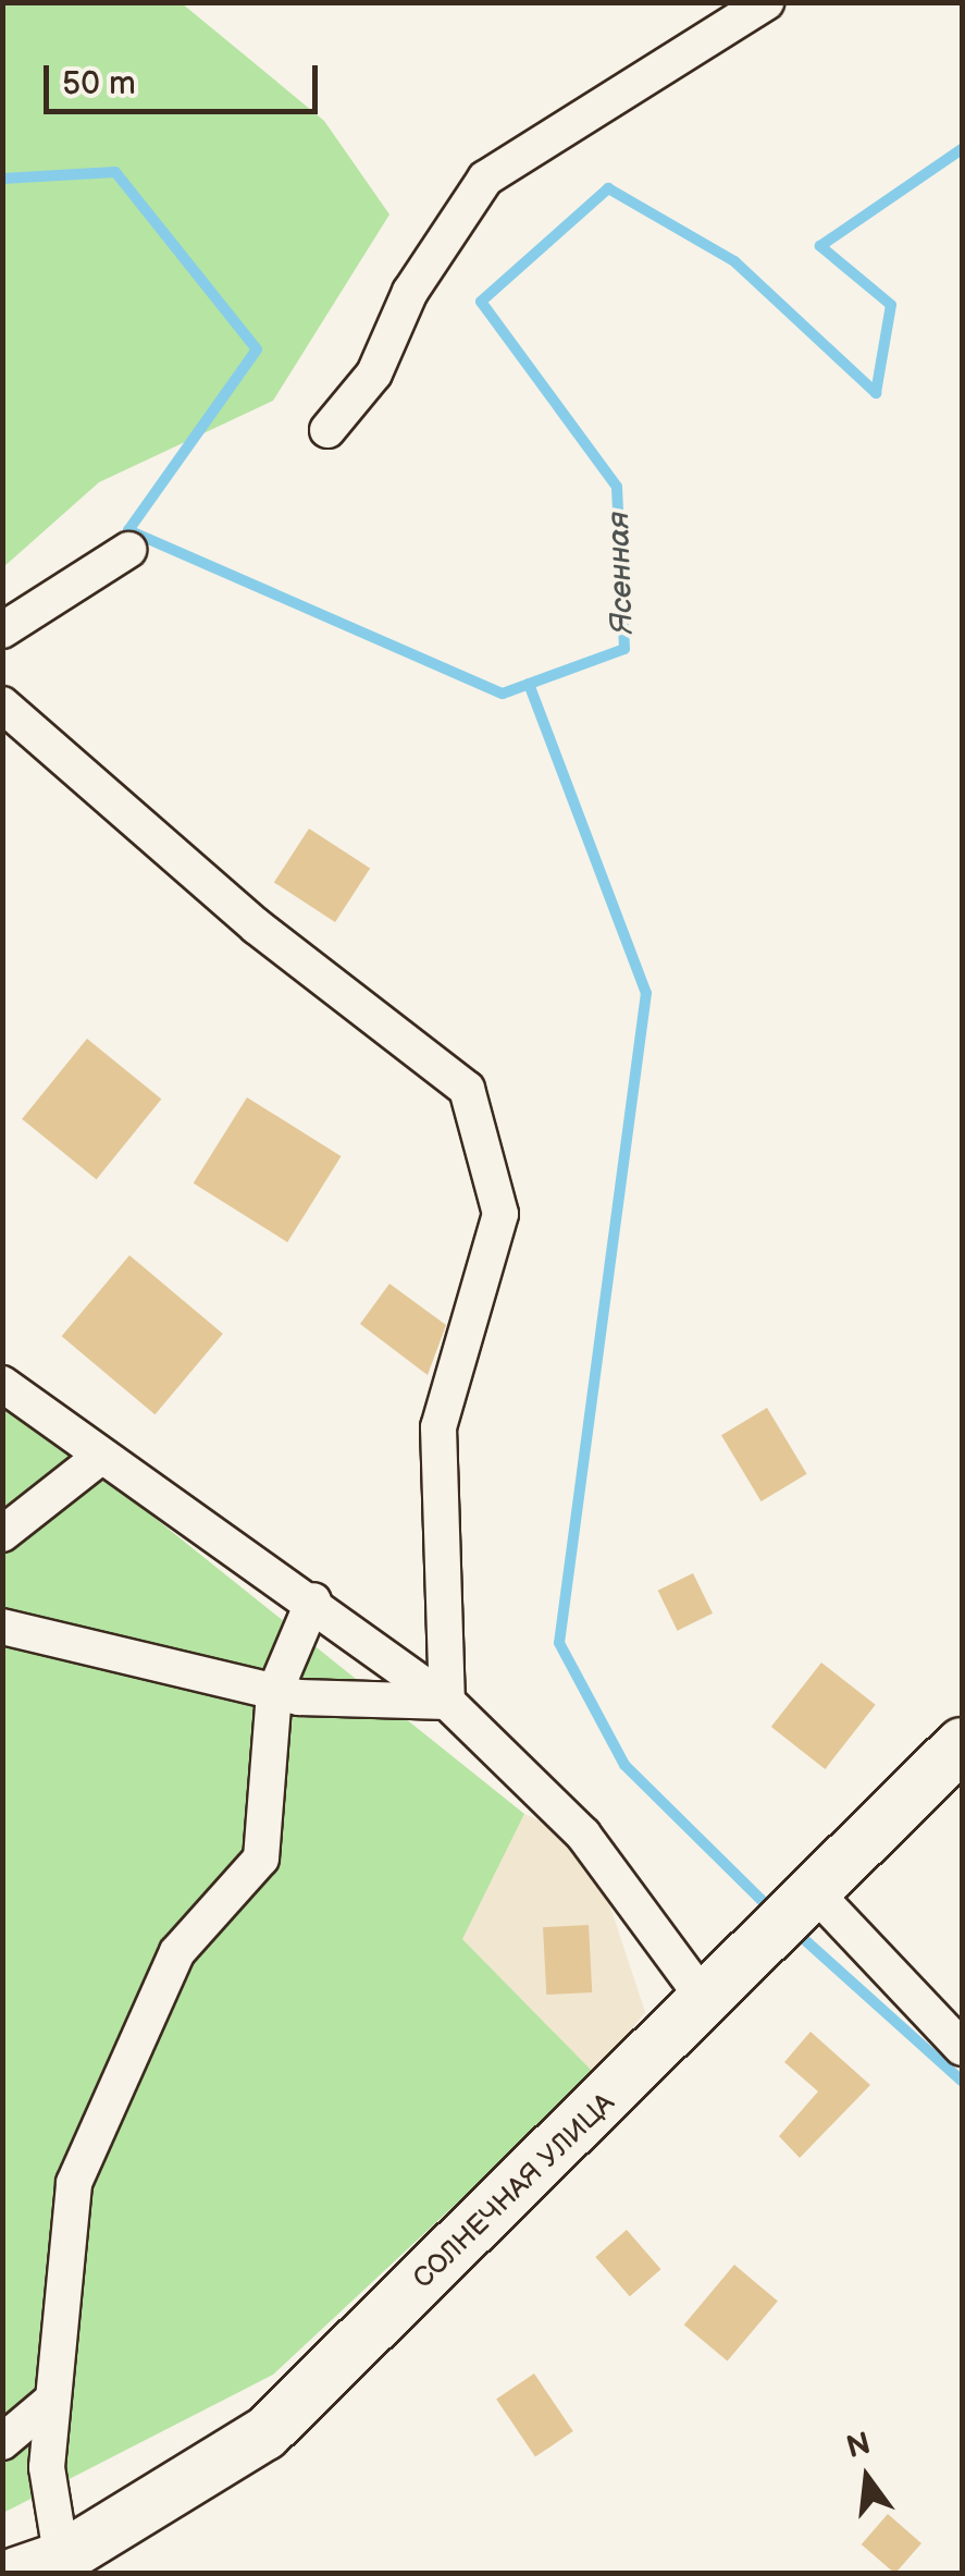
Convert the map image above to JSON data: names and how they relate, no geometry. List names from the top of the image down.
{
  "streets": {
    "street": ["СОЛНЕЧНАЯ УЛИЦА"]
  },
  "water": ["Ясенная"],
  "scale_bar": "50 m",
  "north": "top"
}
